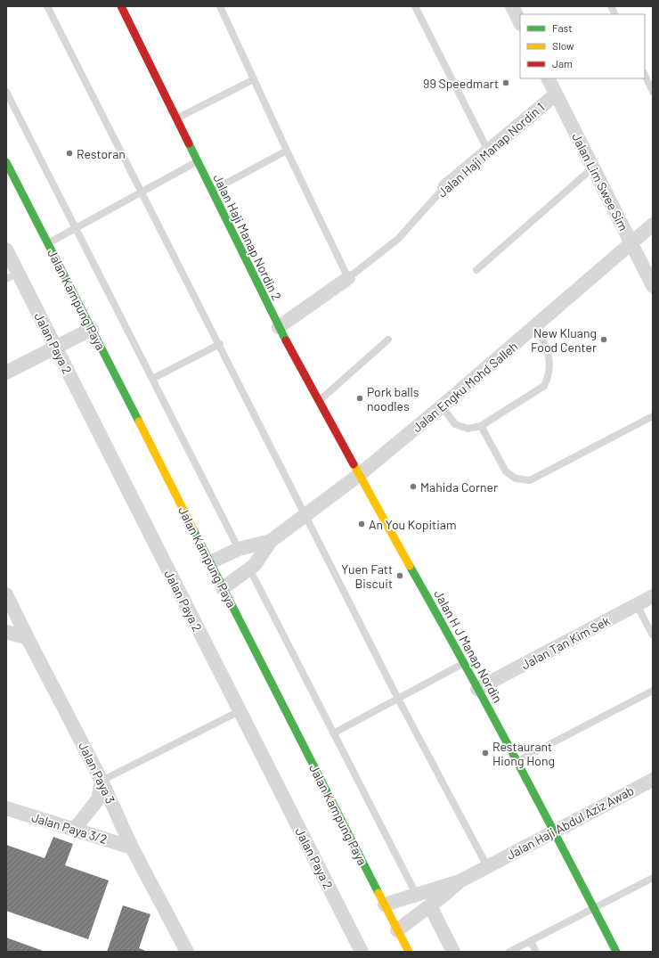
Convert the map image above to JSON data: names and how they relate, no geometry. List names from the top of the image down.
{
  "streets": {
    "street": [
      "Jalan Haji Manap Nordin 1",
      "Jalan Lim Swee Sim",
      "Jalan Haji Manap Nordin 2",
      "Jalan Kampung Paya",
      "Jalan Paya 2",
      "Jalan Engku Mohd Salleh",
      "Jalan Tan Kim Sek",
      "Jalan H J Manap Nordin",
      "Jalan Paya 3",
      "Jalan Haji Abdul Aziz Awab",
      "Jalan Paya 3/2"
    ]
  },
  "crossings": [
    ["Jalan Haji Manap Nordin 1", "Jalan Lim Swee Sim"],
    ["Jalan Haji Manap Nordin 1", "Jalan Haji Manap Nordin 2"],
    ["Jalan Lim Swee Sim", "Jalan Engku Mohd Salleh"],
    ["Jalan Haji Manap Nordin 2", "Jalan Engku Mohd Salleh"],
    ["Jalan Haji Manap Nordin 2", "Jalan H J Manap Nordin"],
    ["Jalan Kampung Paya", "Jalan Engku Mohd Salleh"],
    ["Jalan Engku Mohd Salleh", "Jalan H J Manap Nordin"],
    ["Jalan Tan Kim Sek", "Jalan H J Manap Nordin"],
    ["Jalan H J Manap Nordin", "Jalan Haji Abdul Aziz Awab"],
    ["Jalan Paya 3", "Jalan Paya 3/2"]
  ],
  "places": [
    "99 Speedmart",
    "Restoran",
    "New Kluang Food Center",
    "Pork balls noodles",
    "Mahida Corner",
    "An You Kopitiam",
    "Yuen Fatt Biscuit",
    "Restaurant Hiong Hong"
  ],
  "legend": ["Fast", "Slow", "Jam"]
}
